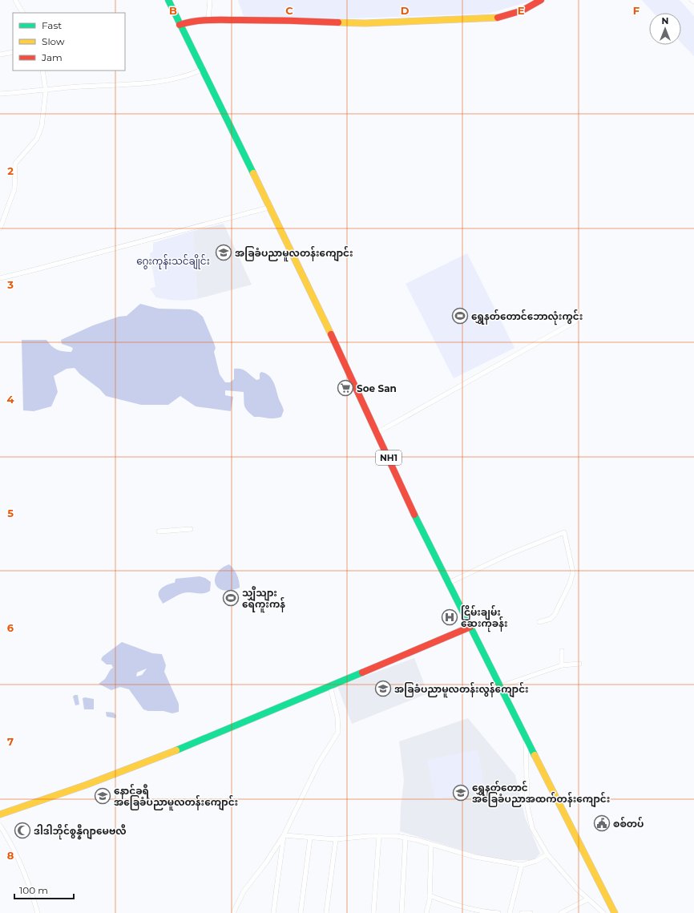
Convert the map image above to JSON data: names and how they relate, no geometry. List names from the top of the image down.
{
  "streets": {
    "main road": ["NH1"]
  },
  "parks": ["ဂွေးကုန်းသင်ချိုင်း"],
  "places": {
    "school or university": [
      "အခြခံပညာမူလတန်းကျောင်း",
      "အခြခံပညာမူလတန်းလွန်ကျောင်း",
      "ရွှေနတ်တောင် အခြေခံပညာအထက်တန်းကျောင်း",
      "နောင်ခရီ အခြေခံပညာမူလတန်းကျောင်း"
    ],
    "sports": ["ရွှေနတ်တောင်ဘောလုံးကွင်း", "သျှီသျား ရေကူးကန်"],
    "supermarket": ["Soe San"],
    "hospital": ["ငြိမ်းချမ်း ဆေးကုခန်း"],
    "public building": ["စစ်တပ်"],
    "mosque": ["ဒါဒါဘိုင်စွန္နီဂျာမေဗလီ"]
  },
  "legend": ["Fast", "Slow", "Jam"],
  "scale_bar": "100 m",
  "north": "top",
  "grid": {
    "columns": [
      "B",
      "C",
      "D",
      "E",
      "F"
    ],
    "rows": [
      "2",
      "3",
      "4",
      "5",
      "6",
      "7",
      "8"
    ]
  }
}
